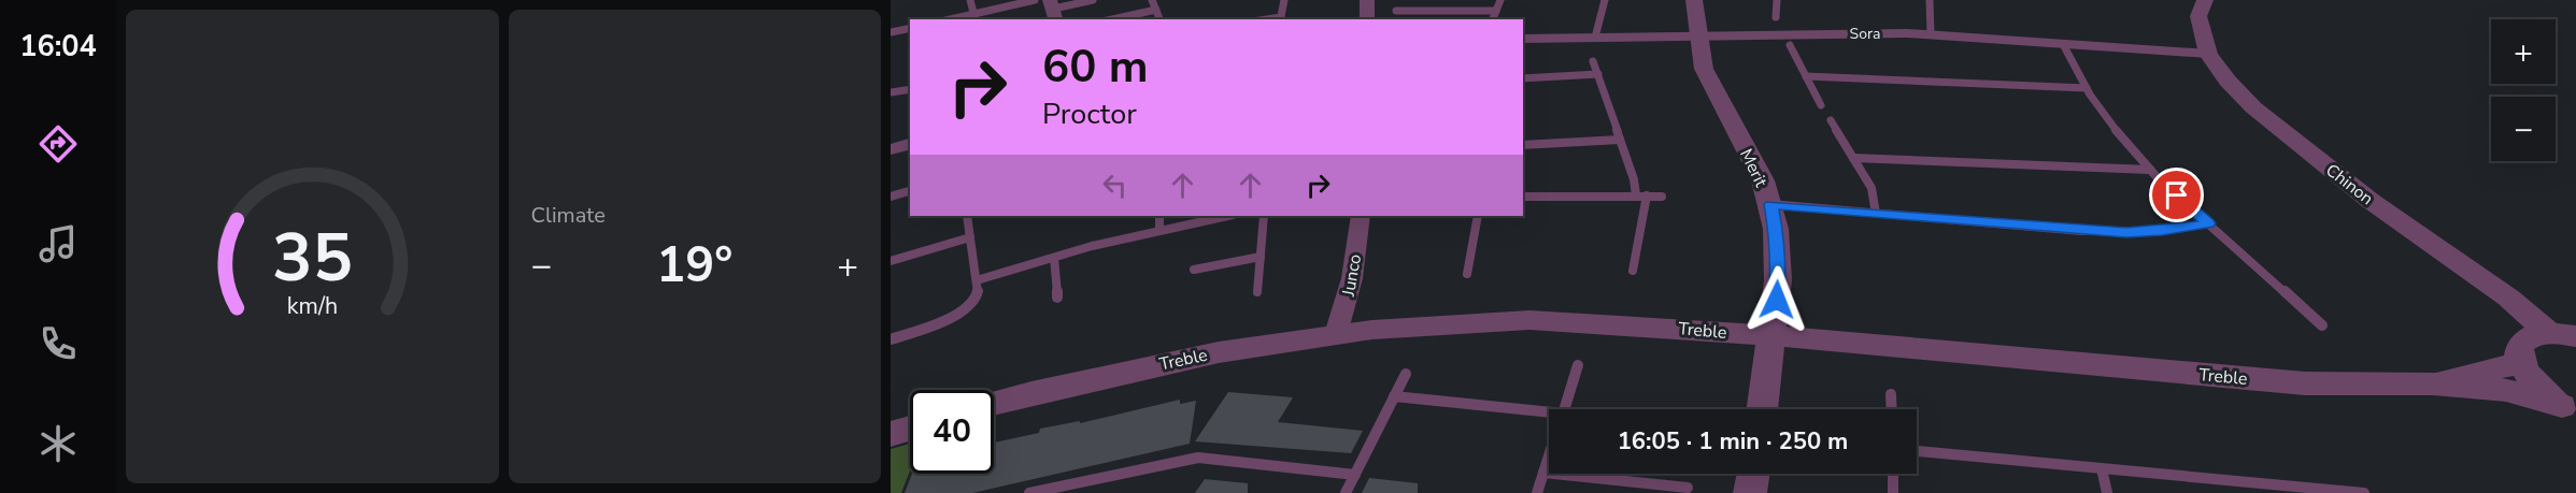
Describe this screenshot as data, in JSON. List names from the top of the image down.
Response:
{
  "streets": {
    "street": [
      "Sora",
      "Merit",
      "Chinon",
      "Junco",
      "Treble"
    ]
  },
  "crossings": [
    ["Sora", "Merit"],
    ["Sora", "Chinon"],
    ["Merit", "Treble"],
    ["Junco", "Treble"]
  ],
  "page": {
    "tabs": "16:04",
    "tile": "Climate",
    "map_buttons": ["+", "−"],
    "turn": ["60 m", "Proctor"],
    "heat": ["−", "19°", "+"],
    "limit": "40",
    "trip": "16:05 · 1 min · 250 m",
    "gauge": ["35", "km/h"]
  }
}
